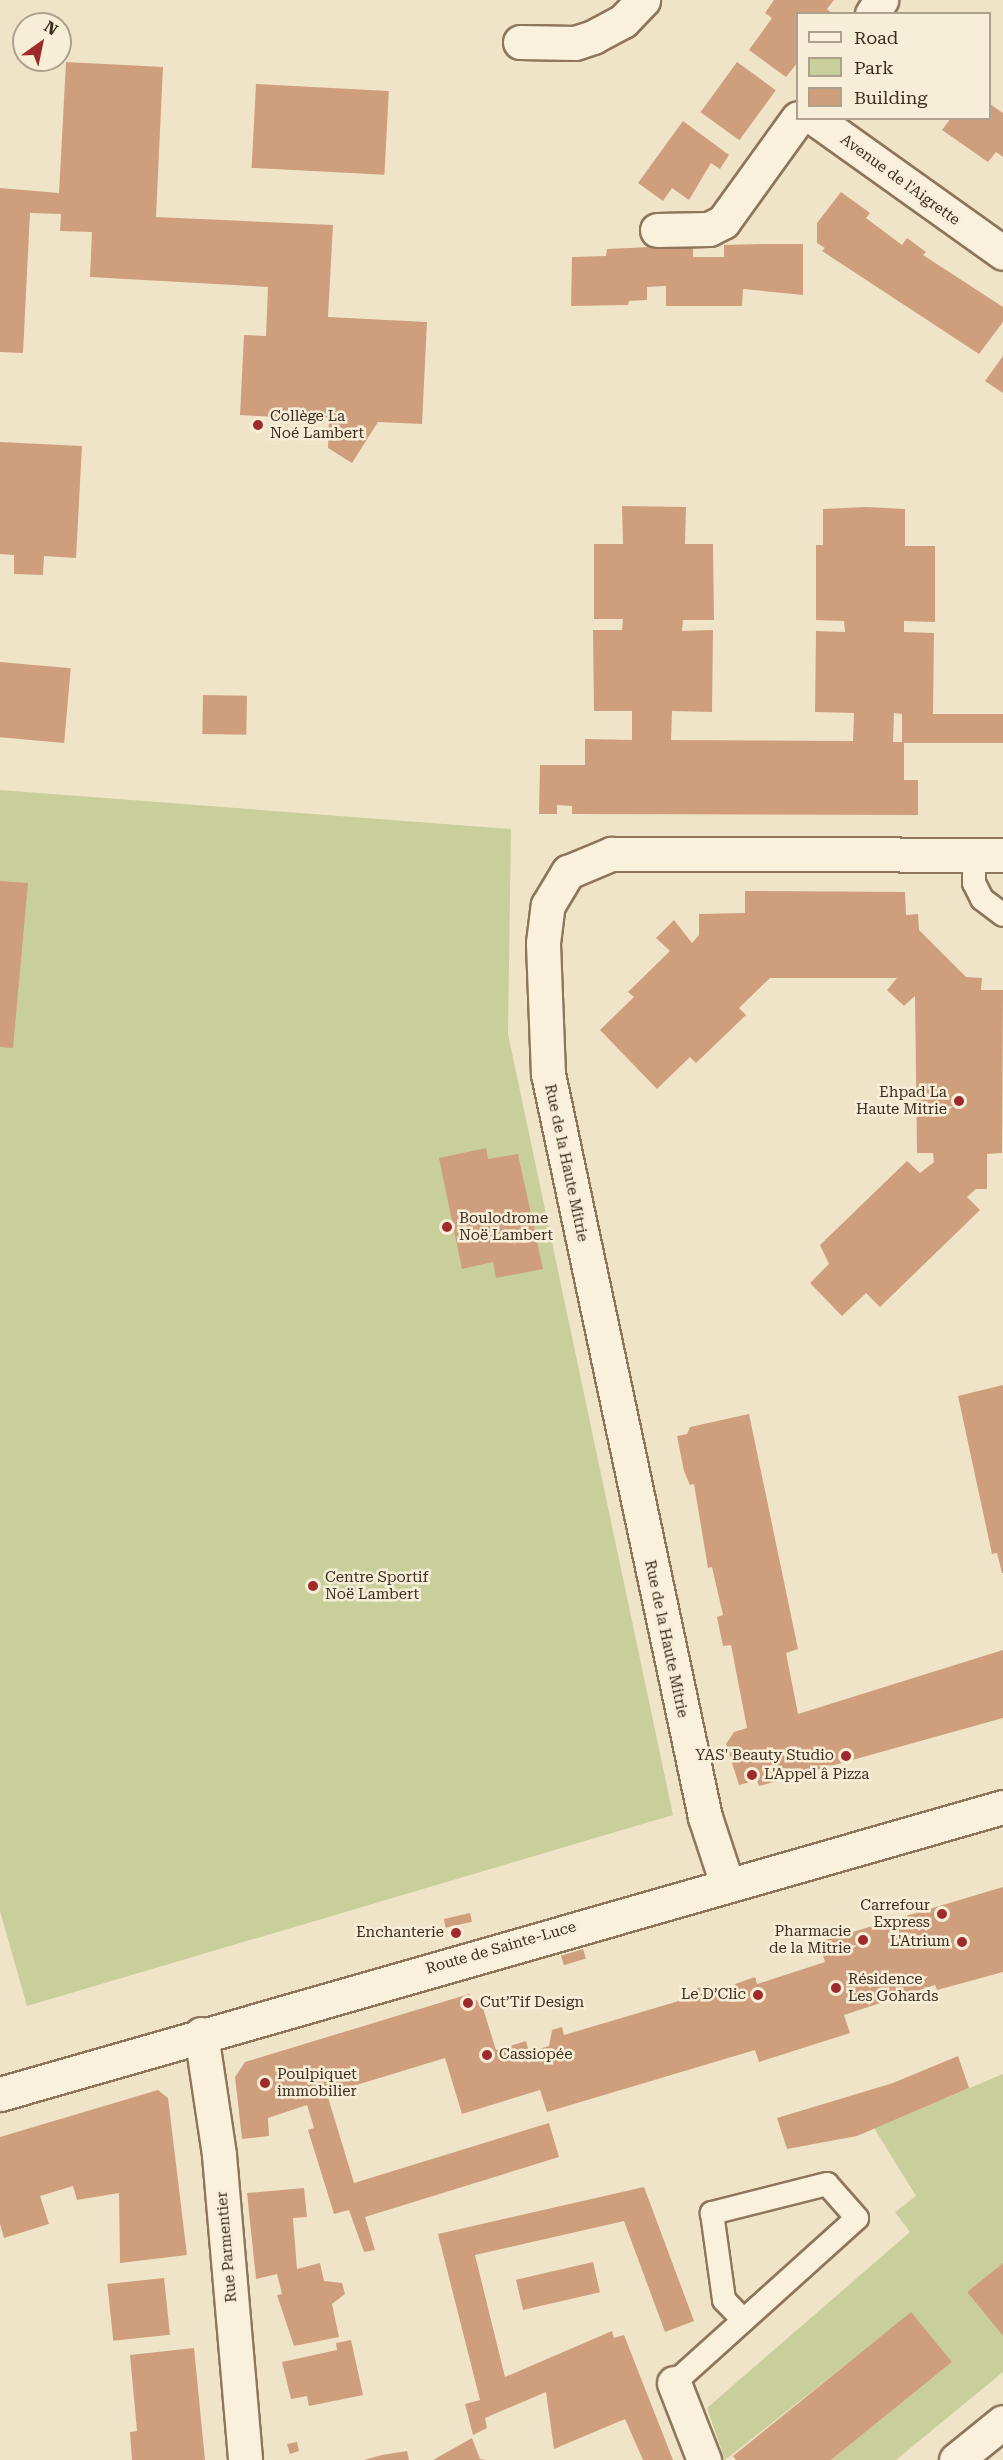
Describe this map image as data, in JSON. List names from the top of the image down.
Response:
{
  "streets": {
    "street": [
      "Avenue de l'Aigrette",
      "Rue de la Haute Mitrie",
      "Route de Sainte-Luce",
      "Rue Parmentier"
    ]
  },
  "crossings": [
    ["Rue de la Haute Mitrie", "Route de Sainte-Luce"],
    ["Route de Sainte-Luce", "Rue Parmentier"]
  ],
  "places": [
    "Collège La Noé Lambert",
    "Ehpad La Haute Mitrie",
    "Boulodrome Noë Lambert",
    "Centre Sportif Noë Lambert",
    "YAS' Beauty Studio",
    "L'Appel â Pizza",
    "Carrefour Express",
    "Enchanterie",
    "Pharmacie de la Mitrie",
    "L'Atrium",
    "Résidence Les Gohards",
    "Le D’Clic",
    "Cut’Tif Design",
    "Cassiopée",
    "Poulpiquet immobilier"
  ],
  "legend": ["Road", "Park", "Building"],
  "north": "top right"
}
